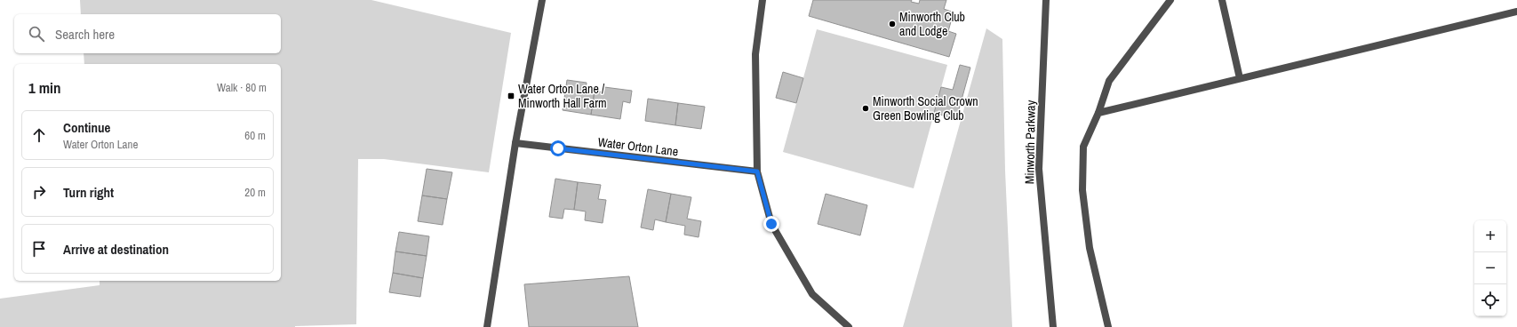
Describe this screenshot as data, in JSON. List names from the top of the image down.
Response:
{
  "streets": {
    "street": ["Minworth Parkway", "Water Orton Lane"]
  },
  "places": {
    "other": ["Minworth Club and Lodge", "Minworth Social Crown Green Bowling Club"],
    "transit": ["Water Orton Lane / Minworth Hall Farm"]
  },
  "page": {
    "search": "Search here",
    "heading": ["1 min", "Walk · 80 m"],
    "list": [
      ["Continue", "Water Orton Lane", "60 m"],
      ["Turn right", "20 m"],
      "Arrive at destination"
    ],
    "map_buttons": ["+", "−"]
  }
}
